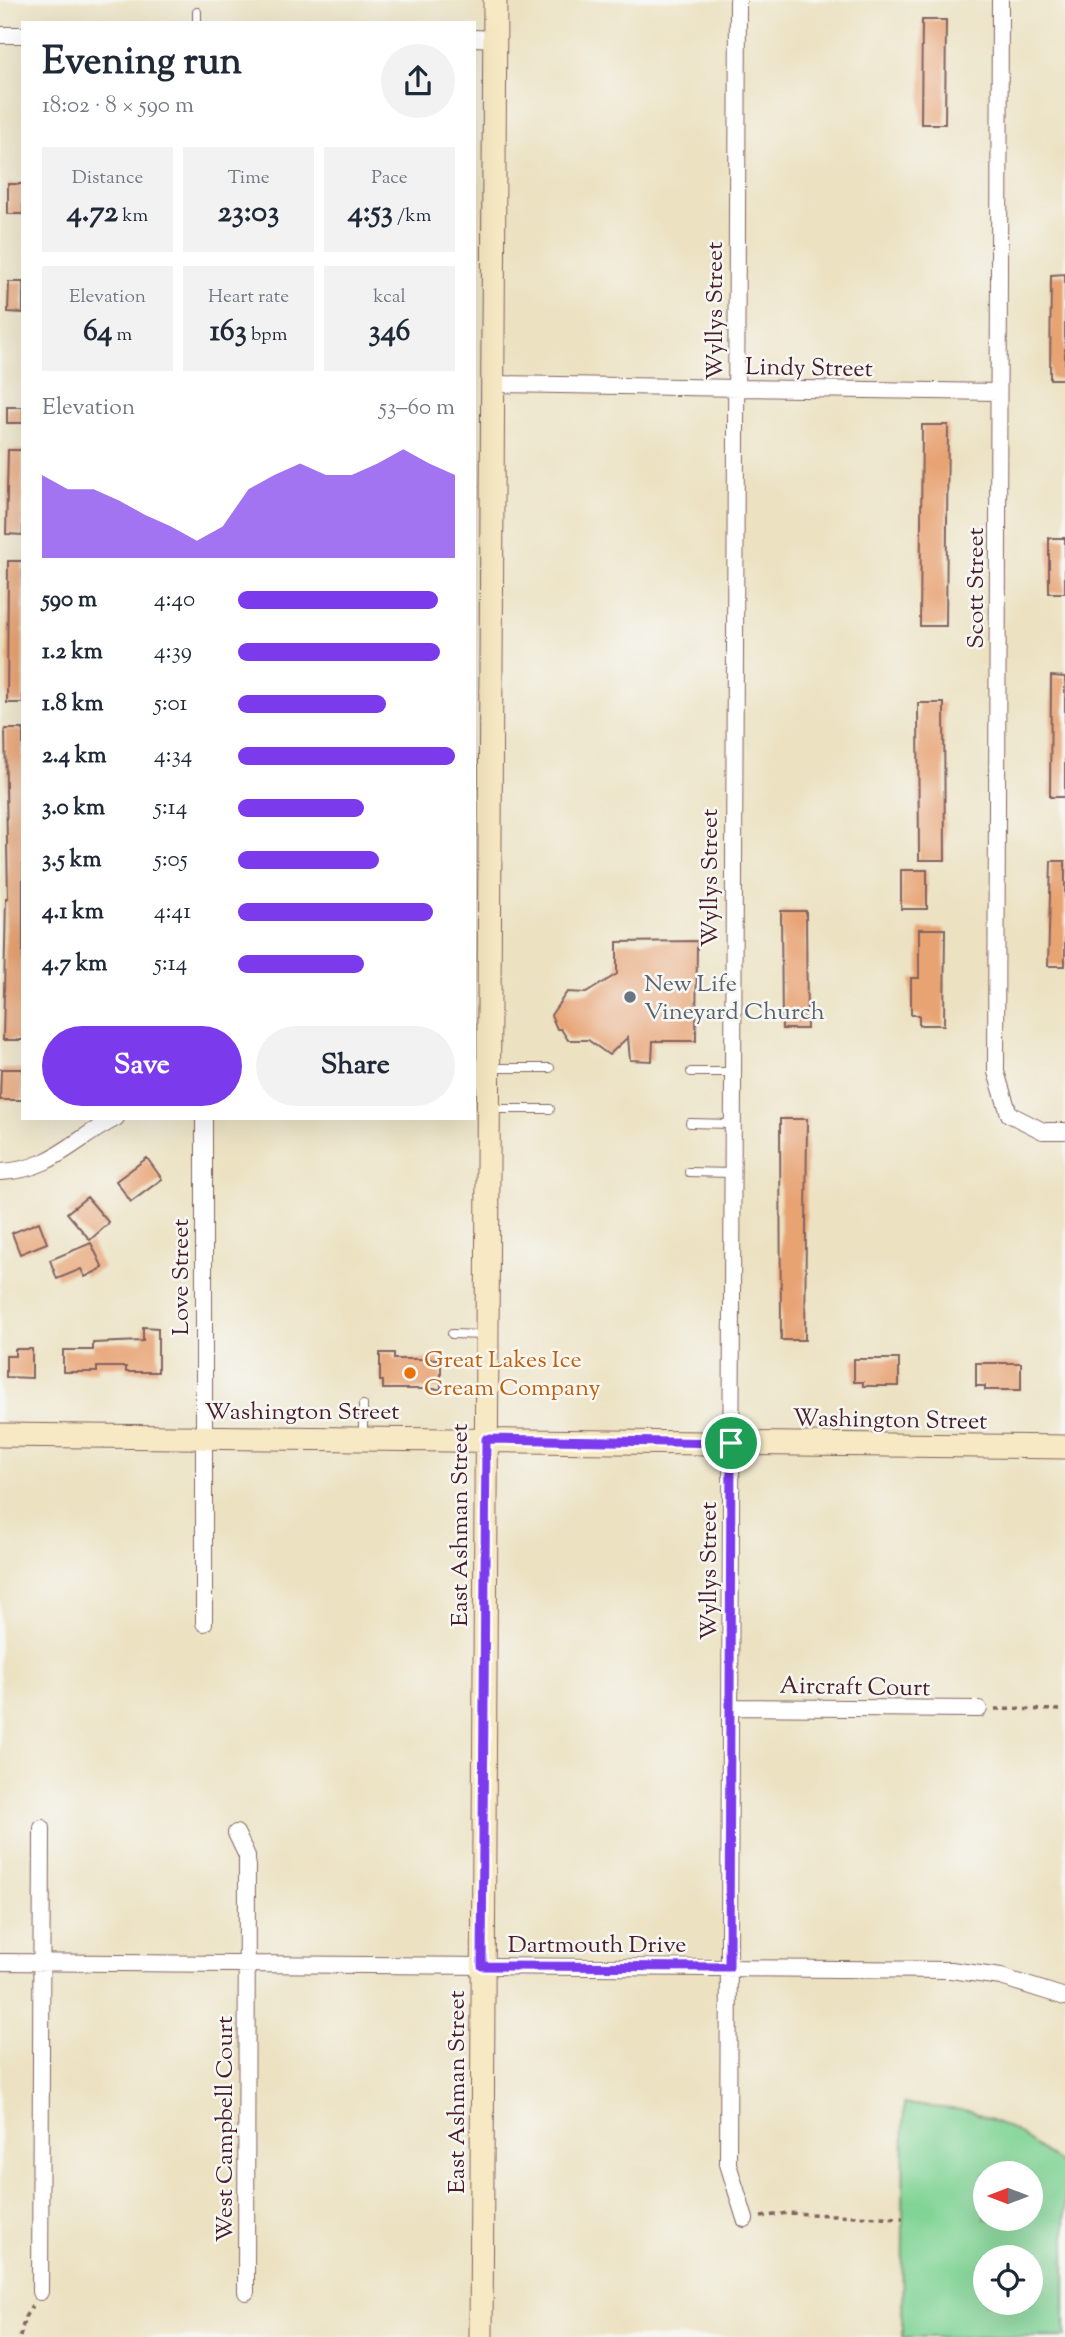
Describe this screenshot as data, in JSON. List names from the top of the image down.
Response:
{
  "streets": {
    "street": [
      "Wyllys Street",
      "Lindy Street",
      "Scott Street",
      "Love Street",
      "Washington Street",
      "East Ashman Street",
      "Aircraft Court",
      "Dartmouth Drive",
      "West Campbell Court"
    ]
  },
  "crossings": [
    ["Wyllys Street", "Lindy Street"],
    ["Wyllys Street", "Washington Street"],
    ["Wyllys Street", "Aircraft Court"],
    ["Wyllys Street", "Dartmouth Drive"],
    ["Lindy Street", "Scott Street"],
    ["Lindy Street", "East Ashman Street"],
    ["Love Street", "Washington Street"],
    ["Washington Street", "East Ashman Street"],
    ["East Ashman Street", "Dartmouth Drive"],
    ["Dartmouth Drive", "West Campbell Court"]
  ],
  "places": ["New Life Vineyard Church", "Great Lakes Ice Cream Company"],
  "north": "left",
  "page": {
    "heading": ["Evening run", "18:02 · 8 × 590 m"],
    "stats": [
      ["Distance", "4.72 km"],
      ["Time", "23:03"],
      ["Pace", "4:53 /km"],
      ["Elevation", "64 m"],
      ["Heart rate", "163 bpm"],
      ["kcal", "346"]
    ],
    "chart": ["Elevation", "53–60 m"],
    "list": [
      {
        "name": "590 m",
        "note": "4:40"
      },
      {
        "name": "1.2 km",
        "note": "4:39"
      },
      {
        "name": "1.8 km",
        "note": "5:01"
      },
      {
        "name": "2.4 km",
        "note": "4:34"
      },
      {
        "name": "3.0 km",
        "note": "5:14"
      },
      {
        "name": "3.5 km",
        "note": "5:05"
      },
      {
        "name": "4.1 km",
        "note": "4:41"
      },
      {
        "name": "4.7 km",
        "note": "5:14"
      }
    ],
    "buttons": ["Save", "Share"]
  }
}
